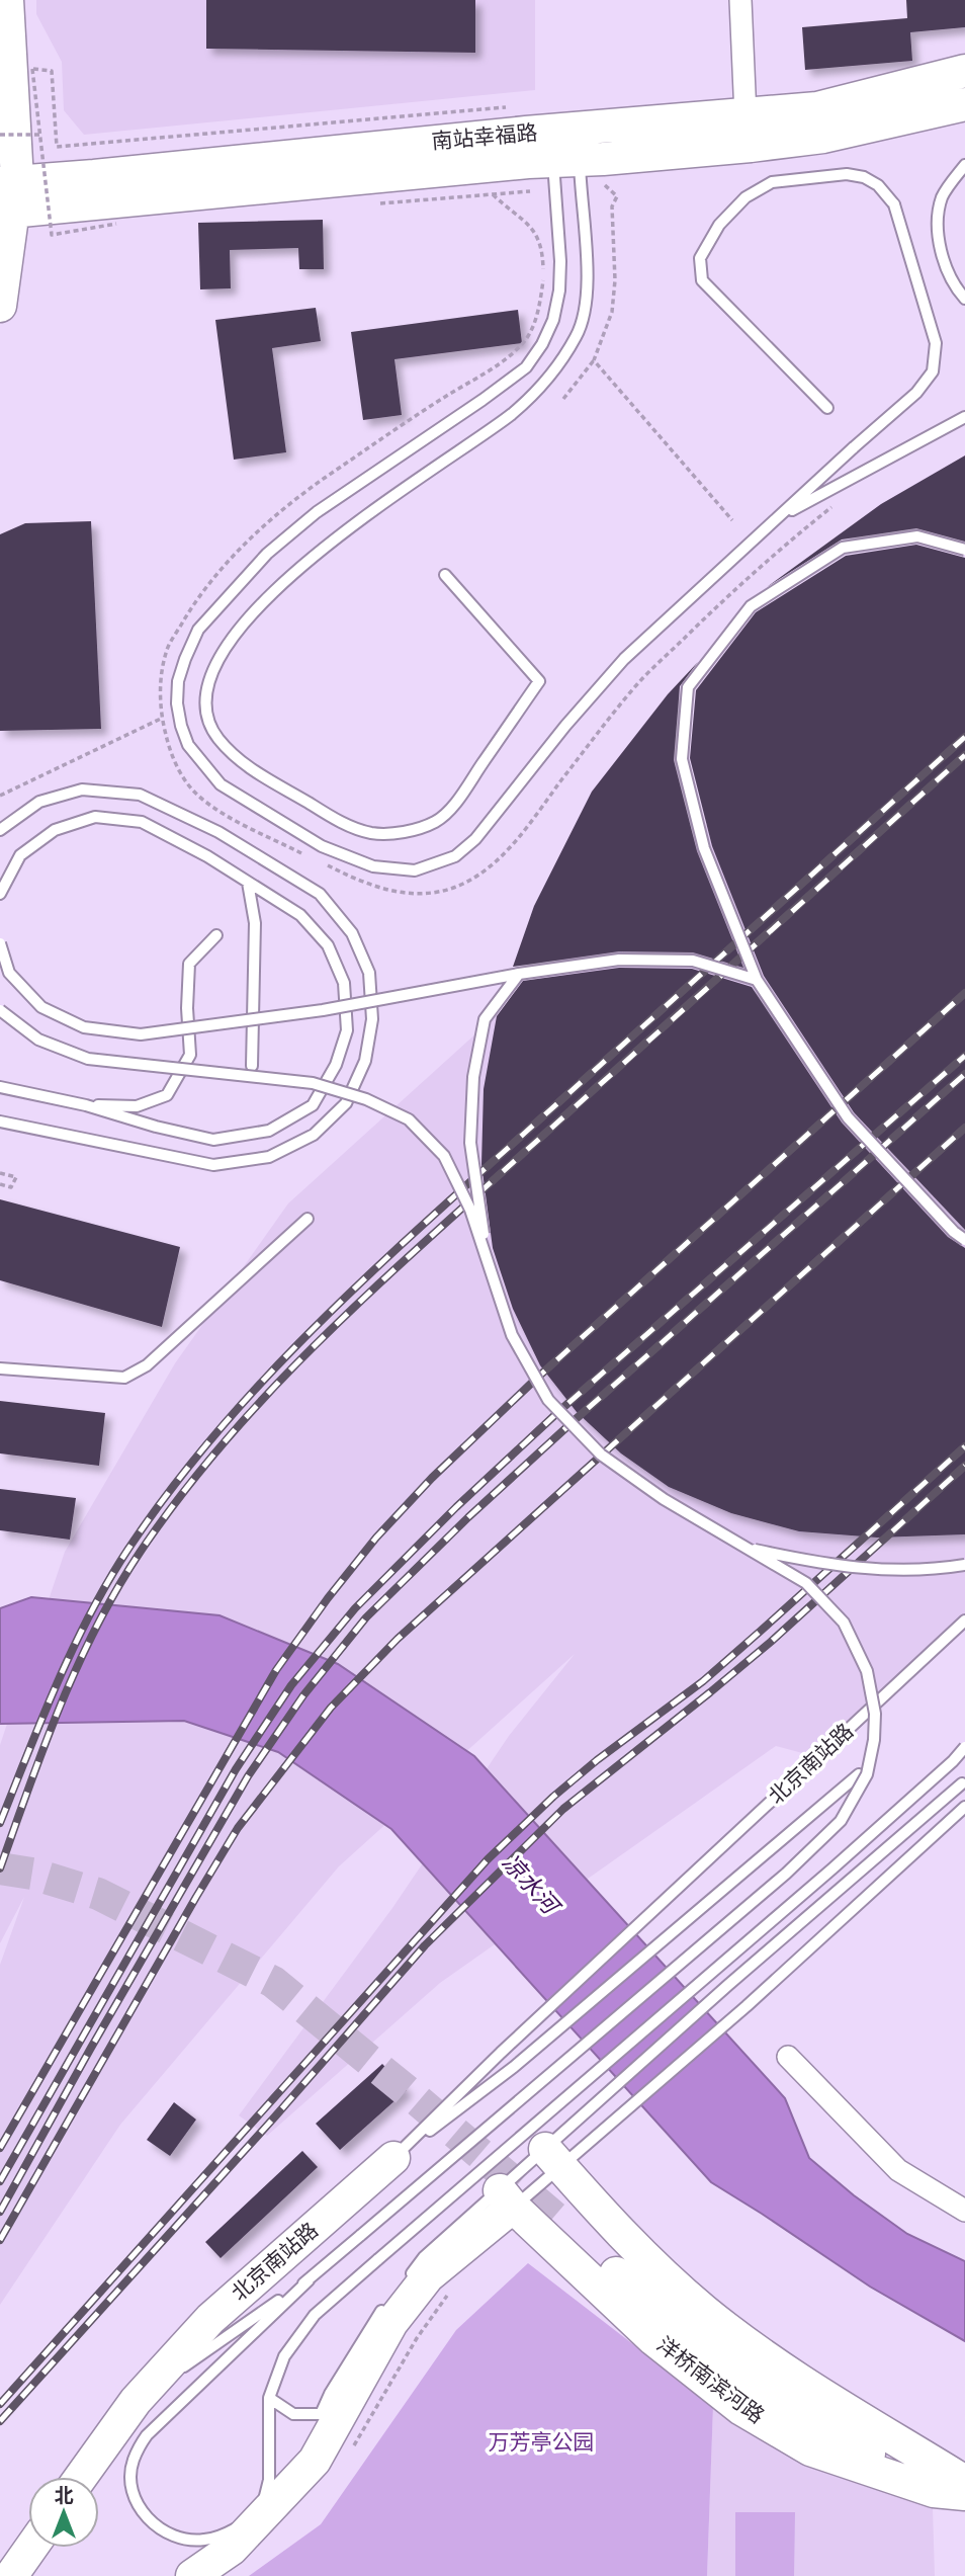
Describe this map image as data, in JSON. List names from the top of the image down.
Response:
{
  "streets": {
    "street": ["南站幸福路", "北京南站路", "洋桥南滨河路"]
  },
  "water": ["凉水河"],
  "parks": ["万芳亭公园"],
  "north": "top"
}
